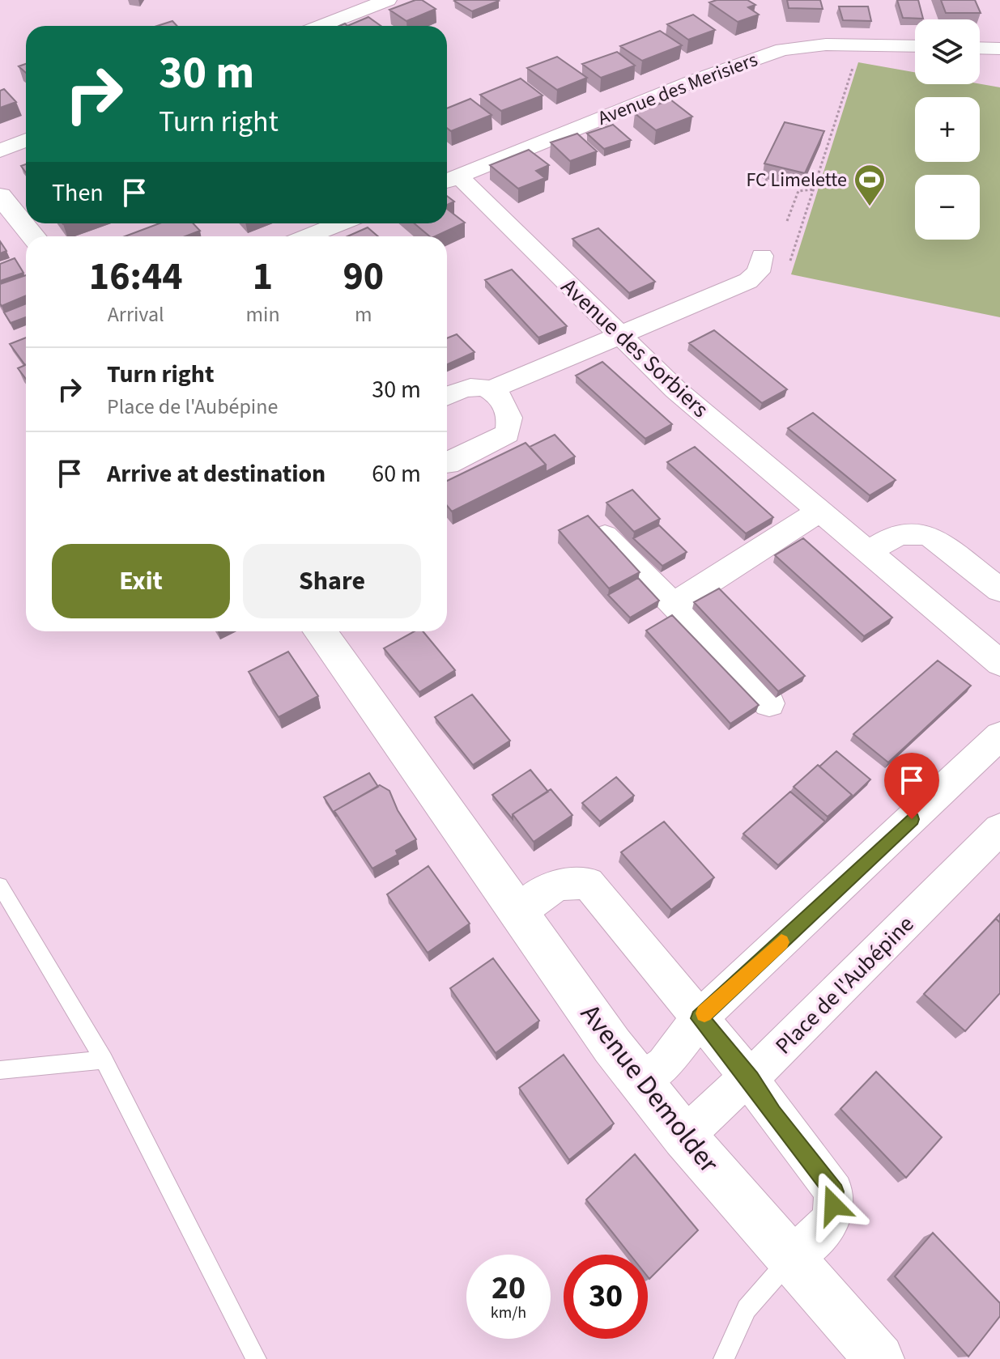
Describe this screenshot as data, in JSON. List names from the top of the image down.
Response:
{
  "streets": {
    "street": [
      "Avenue des Merisiers",
      "Avenue des Sorbiers",
      "Place de l'Aubépine",
      "Avenue Demolder"
    ]
  },
  "crossings": [
    ["Avenue des Merisiers", "Avenue des Sorbiers"],
    ["Place de l'Aubépine", "Avenue Demolder"]
  ],
  "places": {
    "sports": ["FC Limelette"]
  },
  "page": {
    "map_buttons": ["+", "−"],
    "turn": ["30 m", "Turn right"],
    "then": "Then",
    "eta": [
      "16:44",
      "Arrival",
      "1",
      "min",
      "90",
      "m"
    ],
    "list": [
      {
        "name": "Turn right",
        "note": "Place de l'Aubépine",
        "value": "30 m"
      },
      {
        "name": "Arrive at destination",
        "value": "60 m"
      }
    ],
    "buttons": ["Exit", "Share"],
    "speed": "20 km/h",
    "limit": "30"
  }
}
